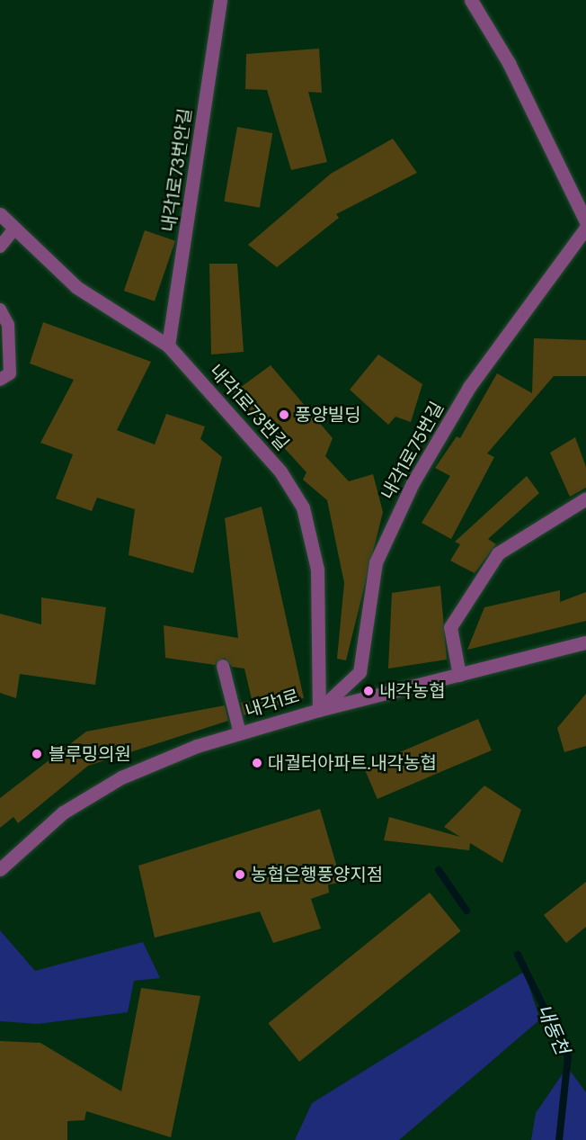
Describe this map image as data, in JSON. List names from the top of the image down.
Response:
{
  "streets": {
    "street": [
      "내각1로73번안길",
      "내각1로73번길",
      "내각1로75번길",
      "내각1로"
    ]
  },
  "crossings": [
    ["내각1로73번안길", "내각1로73번길"],
    ["내각1로73번길", "내각1로75번길"],
    ["내각1로73번길", "내각1로"],
    ["내각1로75번길", "내각1로"]
  ],
  "water": ["내동천"],
  "places": [
    "풍양빌딩",
    "내각농협",
    "블루밍의원",
    "대궐터아파트.내각농협",
    "농협은행풍양지점"
  ]
}
